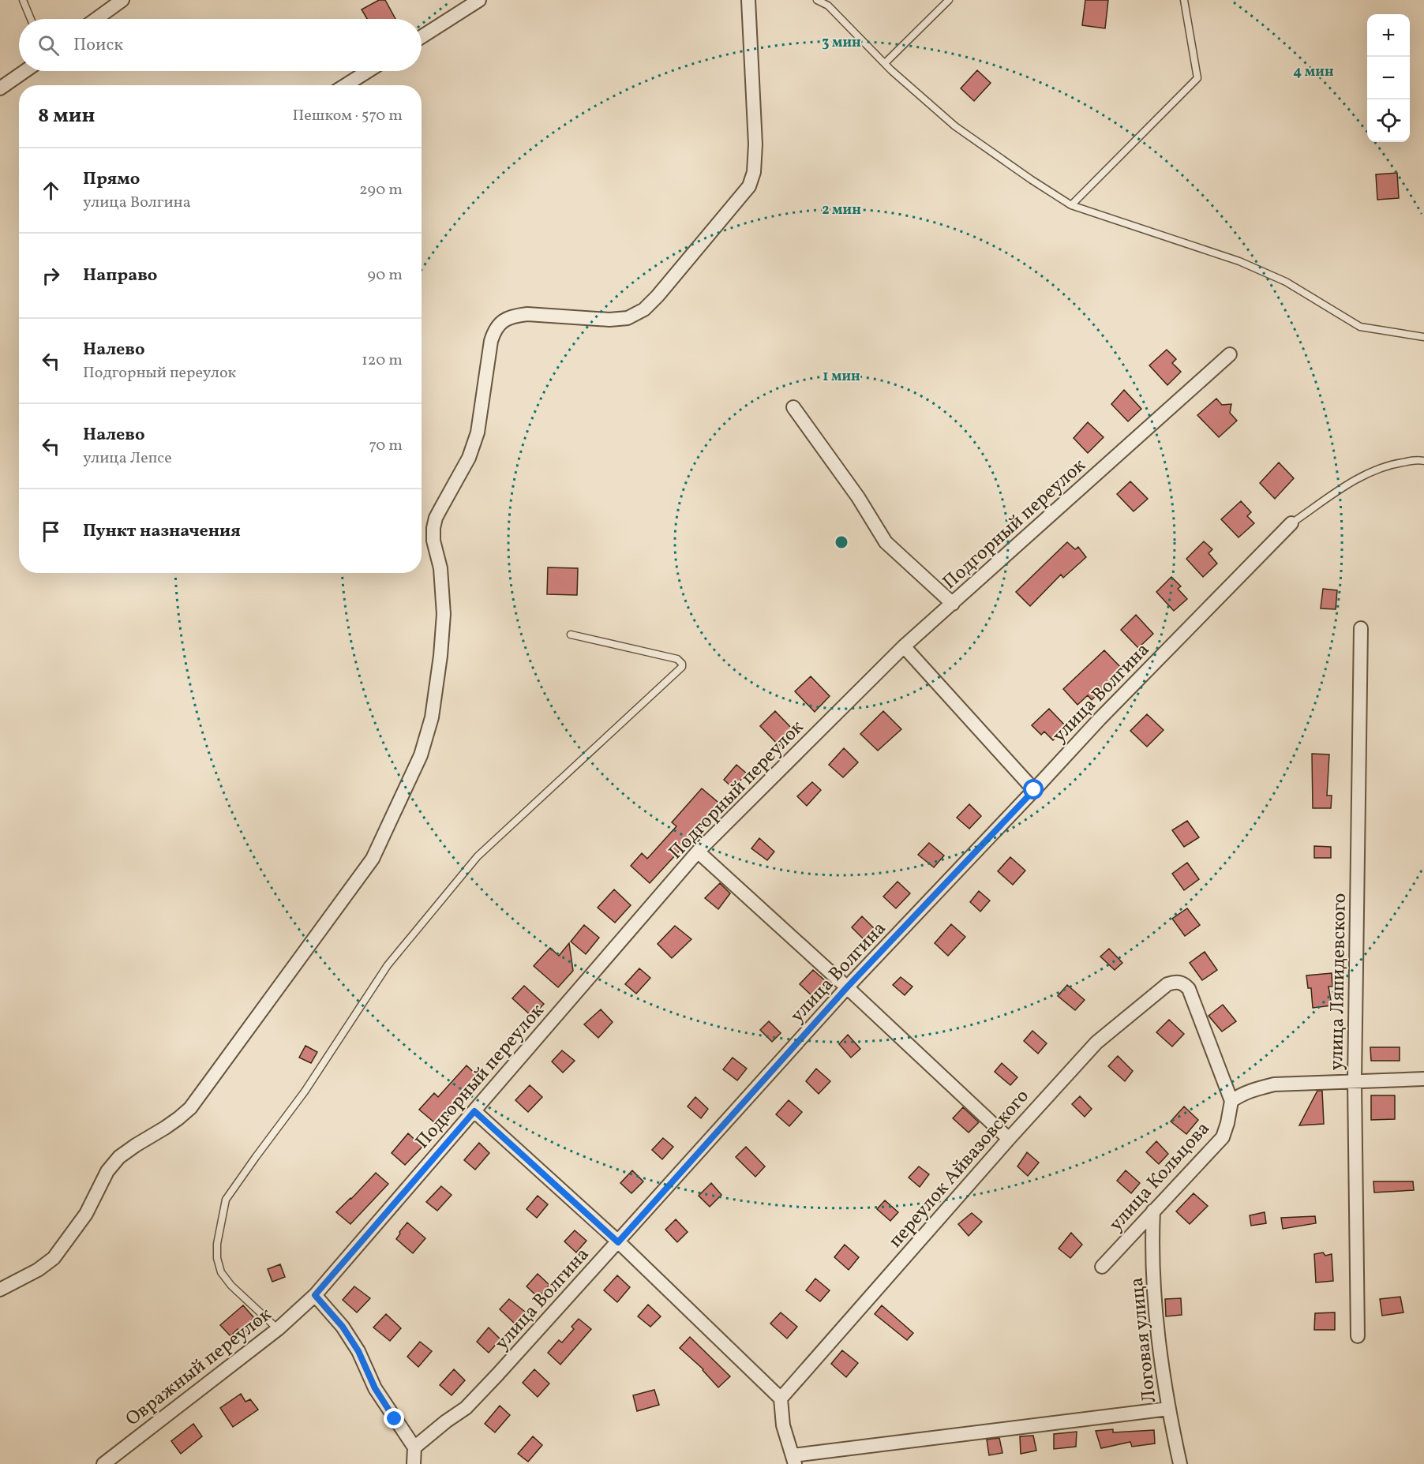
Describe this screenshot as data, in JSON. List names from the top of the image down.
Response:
{
  "streets": {
    "street": [
      "Подгорный переулок",
      "улица Волгина",
      "улица Ляпидевского",
      "переулок Айвазовского",
      "улица Кольцова",
      "Логовая улица",
      "Овражный переулок"
    ]
  },
  "crossings": [
    ["Подгорный переулок", "Овражный переулок"],
    ["переулок Айвазовского", "улица Кольцова"],
    ["улица Кольцова", "Логовая улица"]
  ],
  "page": {
    "map_buttons": ["+", "−"],
    "search": "Поиск",
    "heading": ["8 мин", "Пешком · 570 m"],
    "list": [
      ["Прямо", "улица Волгина", "290 m"],
      ["Направо", "90 m"],
      ["Налево", "Подгорный переулок", "120 m"],
      ["Налево", "улица Лепсе", "70 m"],
      "Пункт назначения"
    ]
  },
  "rings": [
    "3 мин",
    "4 мин",
    "2 мин",
    "1 мин"
  ]
}
